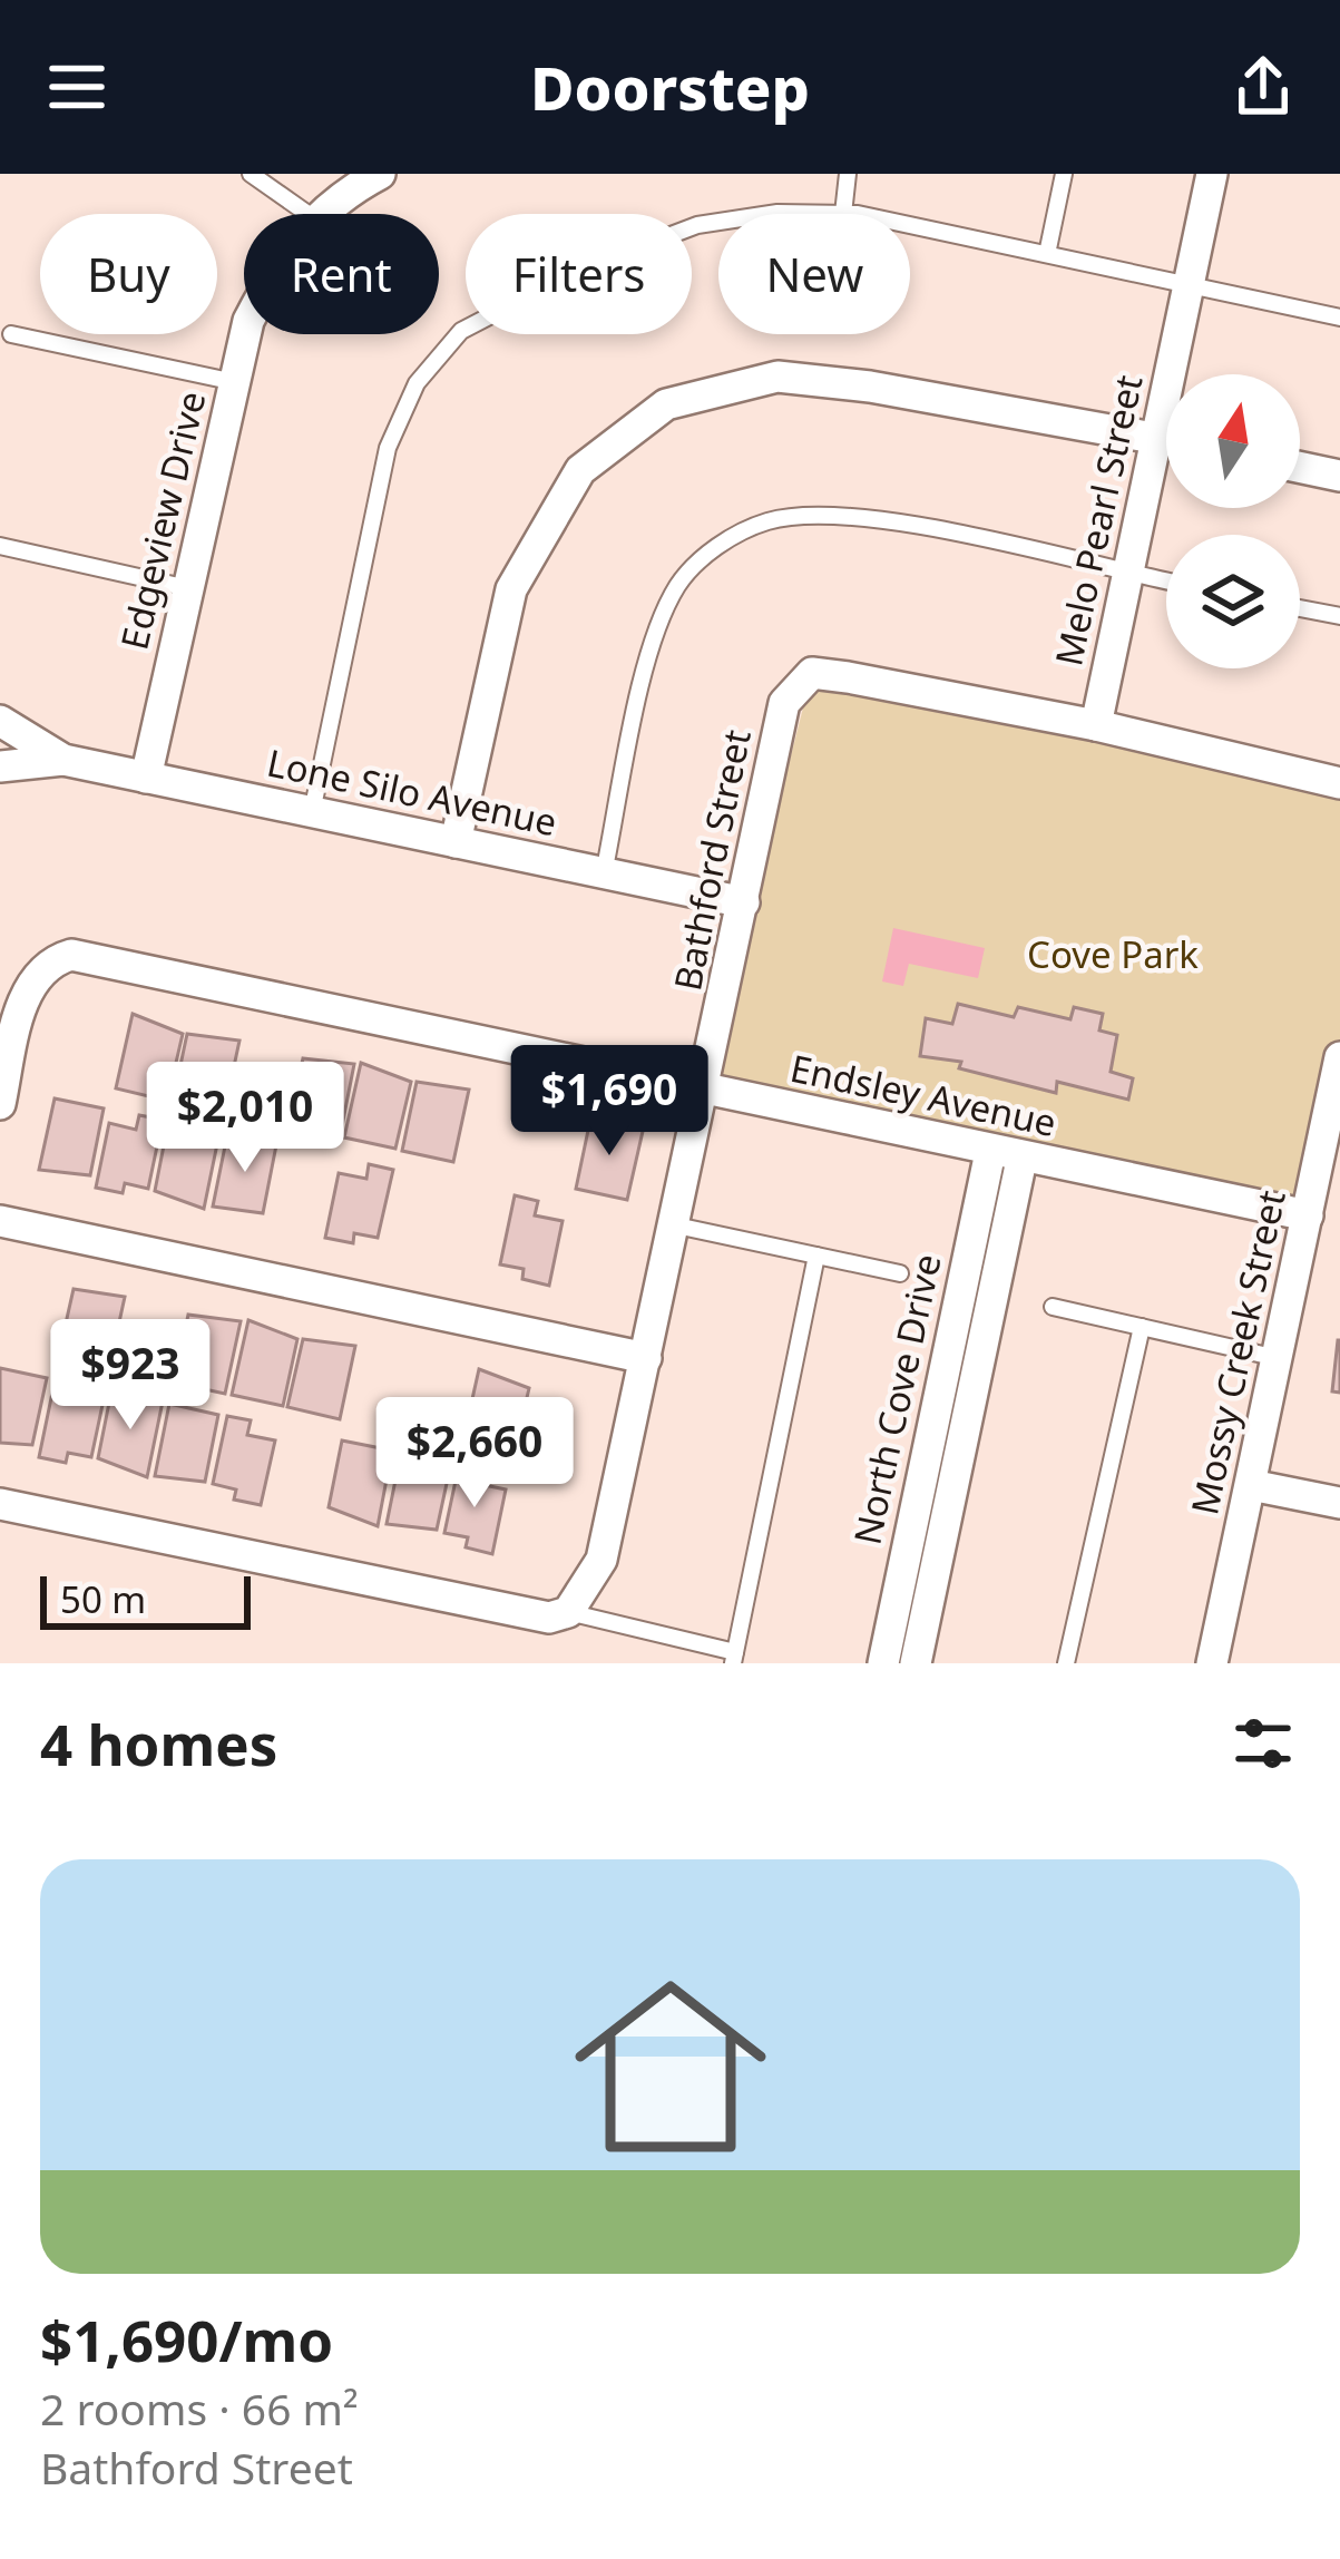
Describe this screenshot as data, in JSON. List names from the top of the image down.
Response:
{
  "streets": {
    "street": [
      "Edgeview Drive",
      "Melo Pearl Street",
      "Lone Silo Avenue",
      "Bathford Street",
      "Endsley Avenue",
      "Mossy Creek Street",
      "North Cove Drive"
    ]
  },
  "crossings": [
    ["Edgeview Drive", "Lone Silo Avenue"],
    ["Melo Pearl Street", "Bathford Street"],
    ["Lone Silo Avenue", "Bathford Street"],
    ["Bathford Street", "Endsley Avenue"],
    ["Endsley Avenue", "Mossy Creek Street"],
    ["Endsley Avenue", "North Cove Drive"]
  ],
  "parks": ["Cove Park"],
  "scale_bar": "50 m",
  "north": "top",
  "page": {
    "header": "Doorstep",
    "chip": [
      "Buy",
      "Rent",
      "Filters",
      "New"
    ],
    "price": [
      "$1,690",
      "$2,010",
      "$923",
      "$2,660"
    ],
    "scale": "50 m",
    "heading": "4 homes",
    "list": [
      {
        "name": "$1,690/mo",
        "note": "2 rooms · 66 m² · Bathford Street"
      }
    ]
  }
}
